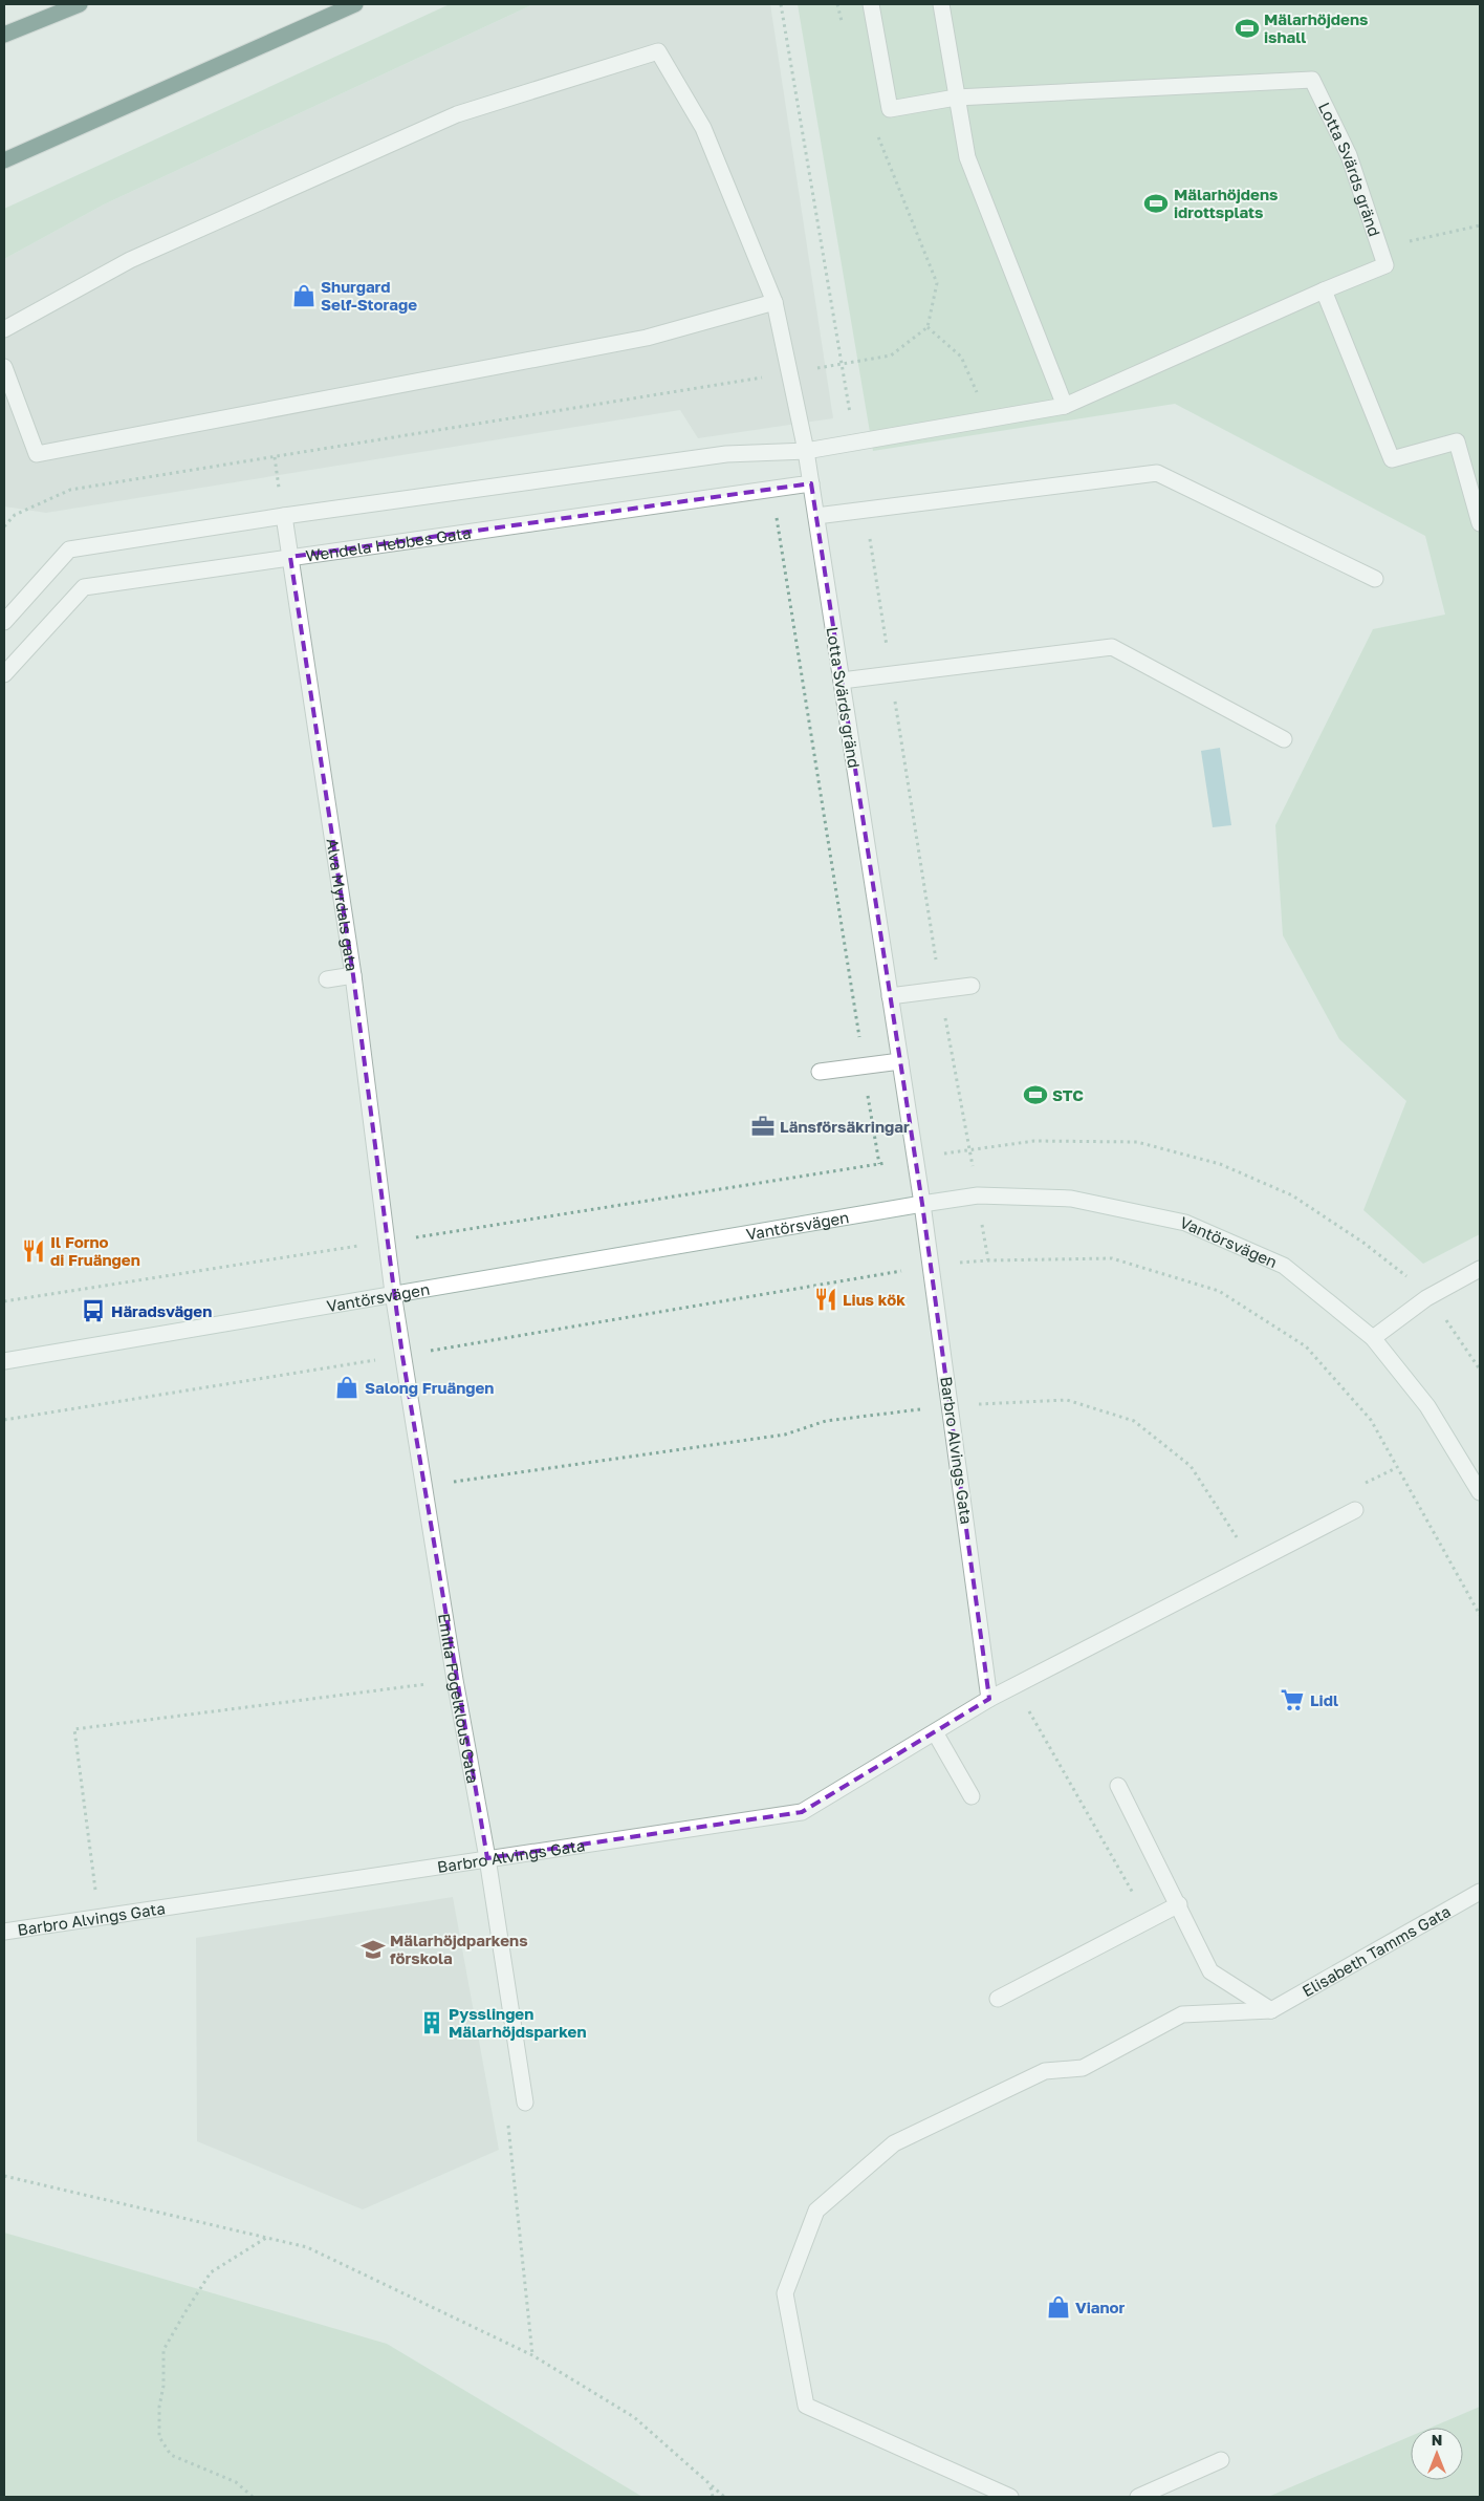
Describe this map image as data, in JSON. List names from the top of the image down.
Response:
{
  "streets": {
    "street": [
      "Lotta Svärds gränd",
      "Wendela Hebbes Gata",
      "Alva Myrdals gata",
      "Vantörsvägen",
      "Barbro Alvings Gata",
      "Emilia Fogelklous Gata",
      "Elisabeth Tamms Gata"
    ]
  },
  "crossings": [
    ["Lotta Svärds gränd", "Wendela Hebbes Gata"],
    ["Lotta Svärds gränd", "Vantörsvägen"],
    ["Lotta Svärds gränd", "Barbro Alvings Gata"],
    ["Wendela Hebbes Gata", "Alva Myrdals gata"],
    ["Alva Myrdals gata", "Vantörsvägen"],
    ["Alva Myrdals gata", "Emilia Fogelklous Gata"],
    ["Vantörsvägen", "Barbro Alvings Gata"],
    ["Vantörsvägen", "Emilia Fogelklous Gata"],
    ["Barbro Alvings Gata", "Emilia Fogelklous Gata"]
  ],
  "places": {
    "sports": ["Mälarhöjdens ishall", "Mälarhöjdens idrottsplats", "STC"],
    "shop": ["Shurgard Self-Storage", "Salong Fruängen", "Vianor"],
    "office": ["Länsförsäkringar"],
    "restaurant": ["Il Forno di Fruängen", "Lius kök"],
    "bus stop": ["Häradsvägen"],
    "supermarket": ["Lidl"],
    "school or university": ["Mälarhöjdparkens förskola"],
    "building": ["Pysslingen Mälarhöjdsparken"]
  },
  "north": "top"
}
